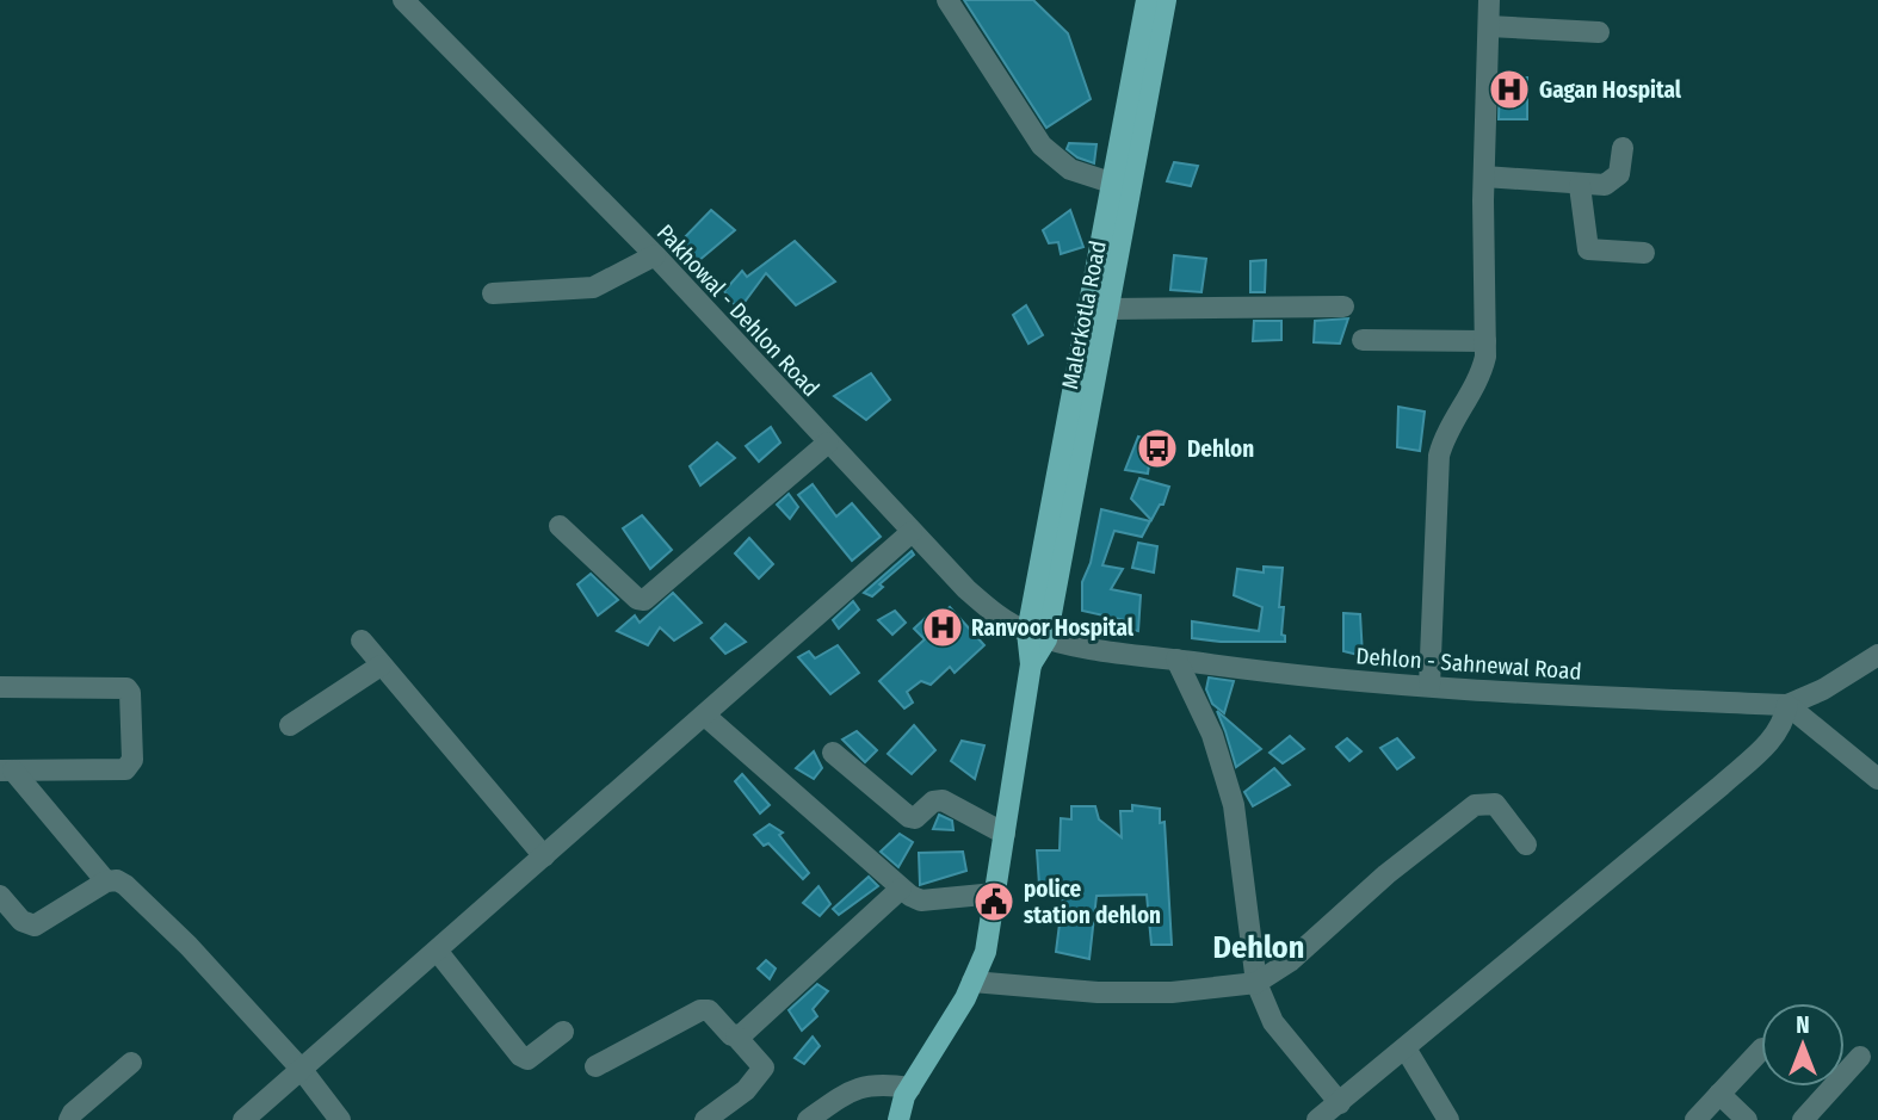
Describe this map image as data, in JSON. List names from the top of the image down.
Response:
{
  "streets": {
    "main road": ["Malerkotla Road"],
    "street": ["Pakhowal - Dehlon Road", "Dehlon - Sahnewal Road"]
  },
  "crossings": [
    ["Pakhowal - Dehlon Road", "Malerkotla Road"],
    ["Pakhowal - Dehlon Road", "Dehlon - Sahnewal Road"],
    ["Malerkotla Road", "Dehlon - Sahnewal Road"]
  ],
  "districts": ["Dehlon"],
  "places": {
    "hospital": ["Gagan Hospital", "Ranvoor Hospital"],
    "bus stop": ["Dehlon"],
    "public building": ["police station dehlon"]
  },
  "north": "top"
}
